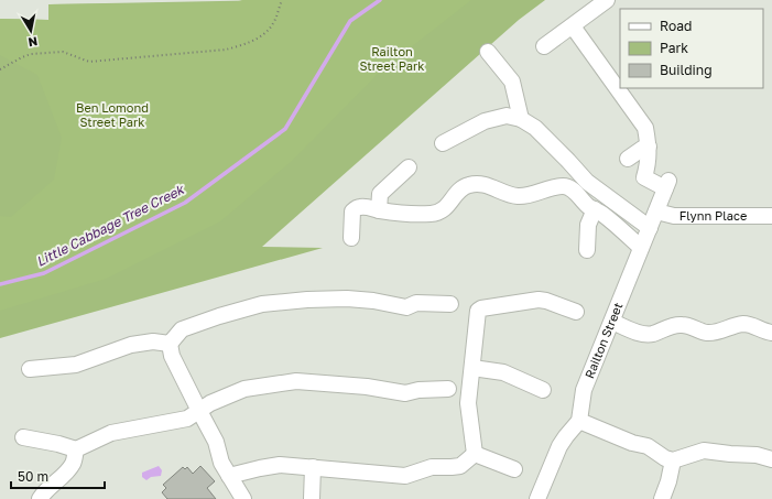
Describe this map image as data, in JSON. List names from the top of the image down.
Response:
{
  "streets": {
    "street": ["Flynn Place", "Railton Street"]
  },
  "crossings": [
    ["Flynn Place", "Railton Street"]
  ],
  "water": ["Little Cabbage Tree Creek"],
  "parks": ["Railton Street Park", "Ben Lomond Street Park"],
  "legend": ["Road", "Park", "Building"],
  "scale_bar": "50 m",
  "north": "bottom"
}
